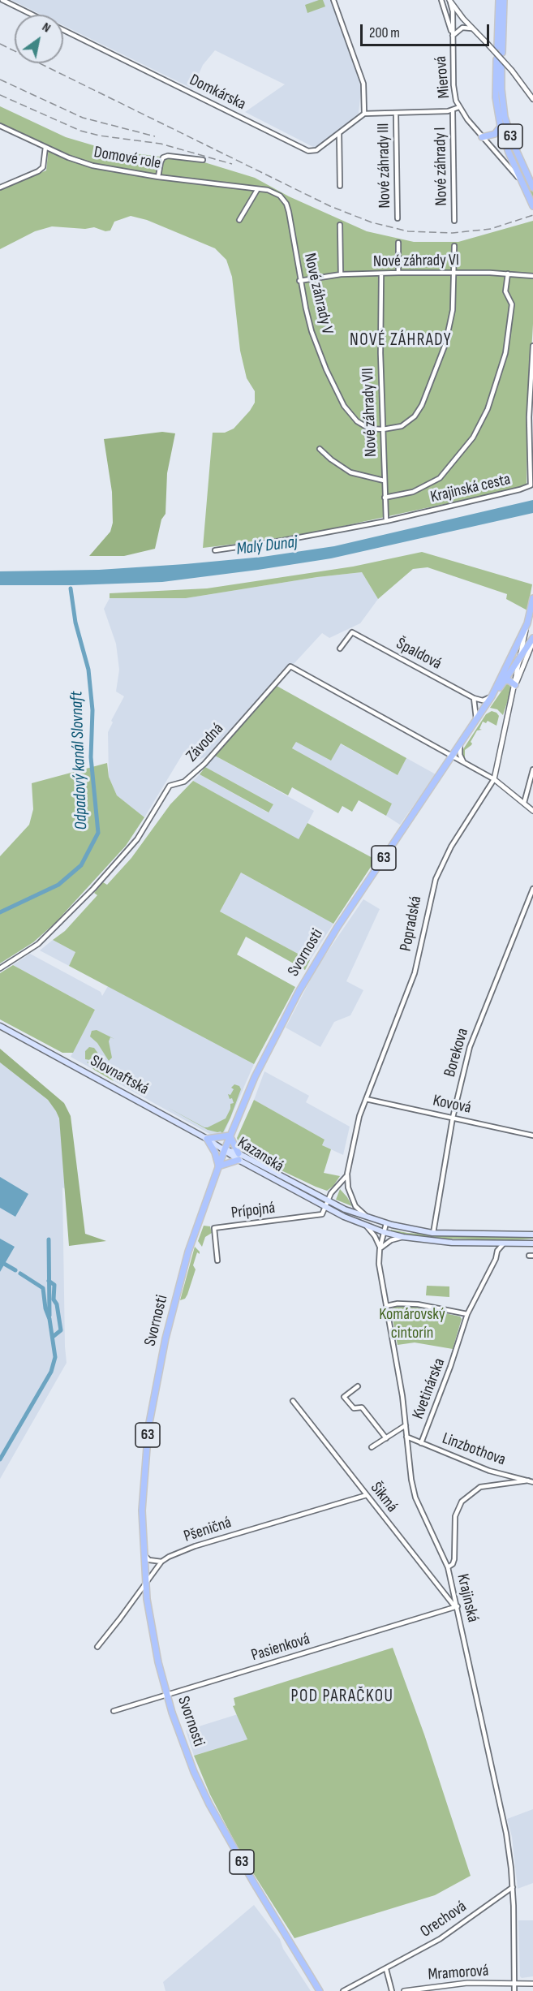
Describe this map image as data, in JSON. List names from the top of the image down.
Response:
{
  "streets": {
    "main road": [
      "63",
      "Popradská",
      "Svornosti",
      "Slovnaftská",
      "Kazanská"
    ],
    "street": [
      "Mierová",
      "Domkárska",
      "Domové role",
      "Nové záhrady III",
      "Nové záhrady I",
      "Nové záhrady VI",
      "Nové záhrady V",
      "Nové záhrady VII",
      "Krajinská cesta",
      "Špaldová",
      "Závodná",
      "Borekova",
      "Kovová",
      "Prípojná",
      "Kvetinárska",
      "Linzbothova",
      "Šikmá",
      "Pšeničná",
      "Krajinská",
      "Pasienková",
      "Orechová",
      "Mramorová"
    ]
  },
  "crossings": [
    ["Mierová", "63"],
    ["Domové role", "Nové záhrady V"],
    ["Nové záhrady VI", "Nové záhrady V"],
    ["Nové záhrady VI", "Nové záhrady VII"],
    ["Nové záhrady V", "Nové záhrady VII"],
    ["Nové záhrady VII", "Krajinská cesta"],
    ["Závodná", "Popradská"],
    ["Závodná", "Svornosti"],
    ["Popradská", "Svornosti"],
    ["Popradská", "Kovová"],
    ["Popradská", "Kazanská"],
    ["Popradská", "Prípojná"],
    ["Svornosti", "Slovnaftská"],
    ["Svornosti", "Kazanská"],
    ["Svornosti", "Pšeničná"],
    ["Svornosti", "Pasienková"],
    ["Borekova", "Kovová"],
    ["Borekova", "Kazanská"],
    ["Slovnaftská", "Kazanská"],
    ["Kazanská", "Prípojná"],
    ["Kazanská", "Kvetinárska"],
    ["Kazanská", "Krajinská"],
    ["Kvetinárska", "Linzbothova"],
    ["Linzbothova", "Krajinská"],
    ["Šikmá", "Pšeničná"],
    ["Šikmá", "Krajinská"],
    ["Šikmá", "Pasienková"],
    ["Krajinská", "Pasienková"],
    ["Krajinská", "Orechová"],
    ["Krajinská", "Mramorová"]
  ],
  "districts": ["NOVÉ ZÁHRADY", "POD PARAČKOU"],
  "water": ["Malý Dunaj", "Odpadový kanál Slovnaft"],
  "parks": ["Komárovský cintorín"],
  "scale_bar": "200 m",
  "north": "top right"
}
